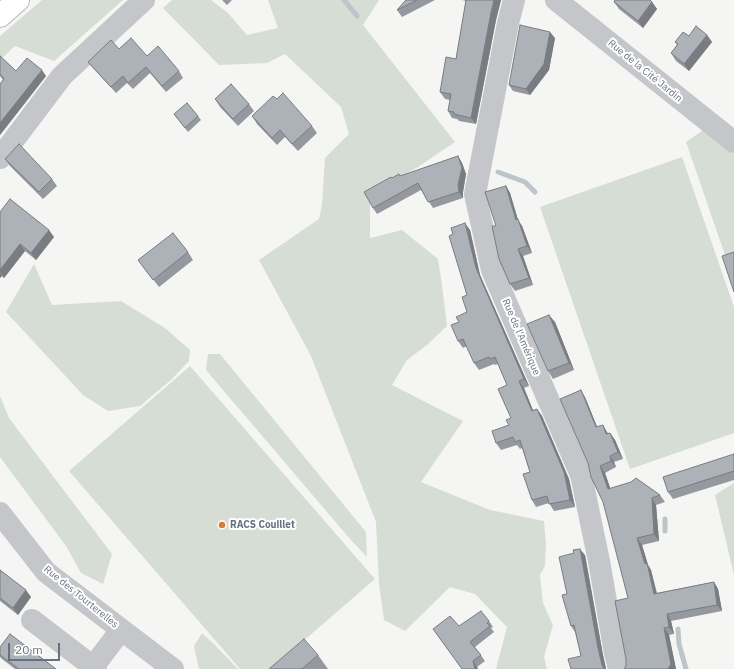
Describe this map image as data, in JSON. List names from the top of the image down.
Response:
{
  "streets": {
    "street": ["Rue de la Cité Jardin", "Rue de l'Amérique", "Rue des Tourterelles"]
  },
  "places": ["RACS Couillet"],
  "scale_bar": "20 m"
}
